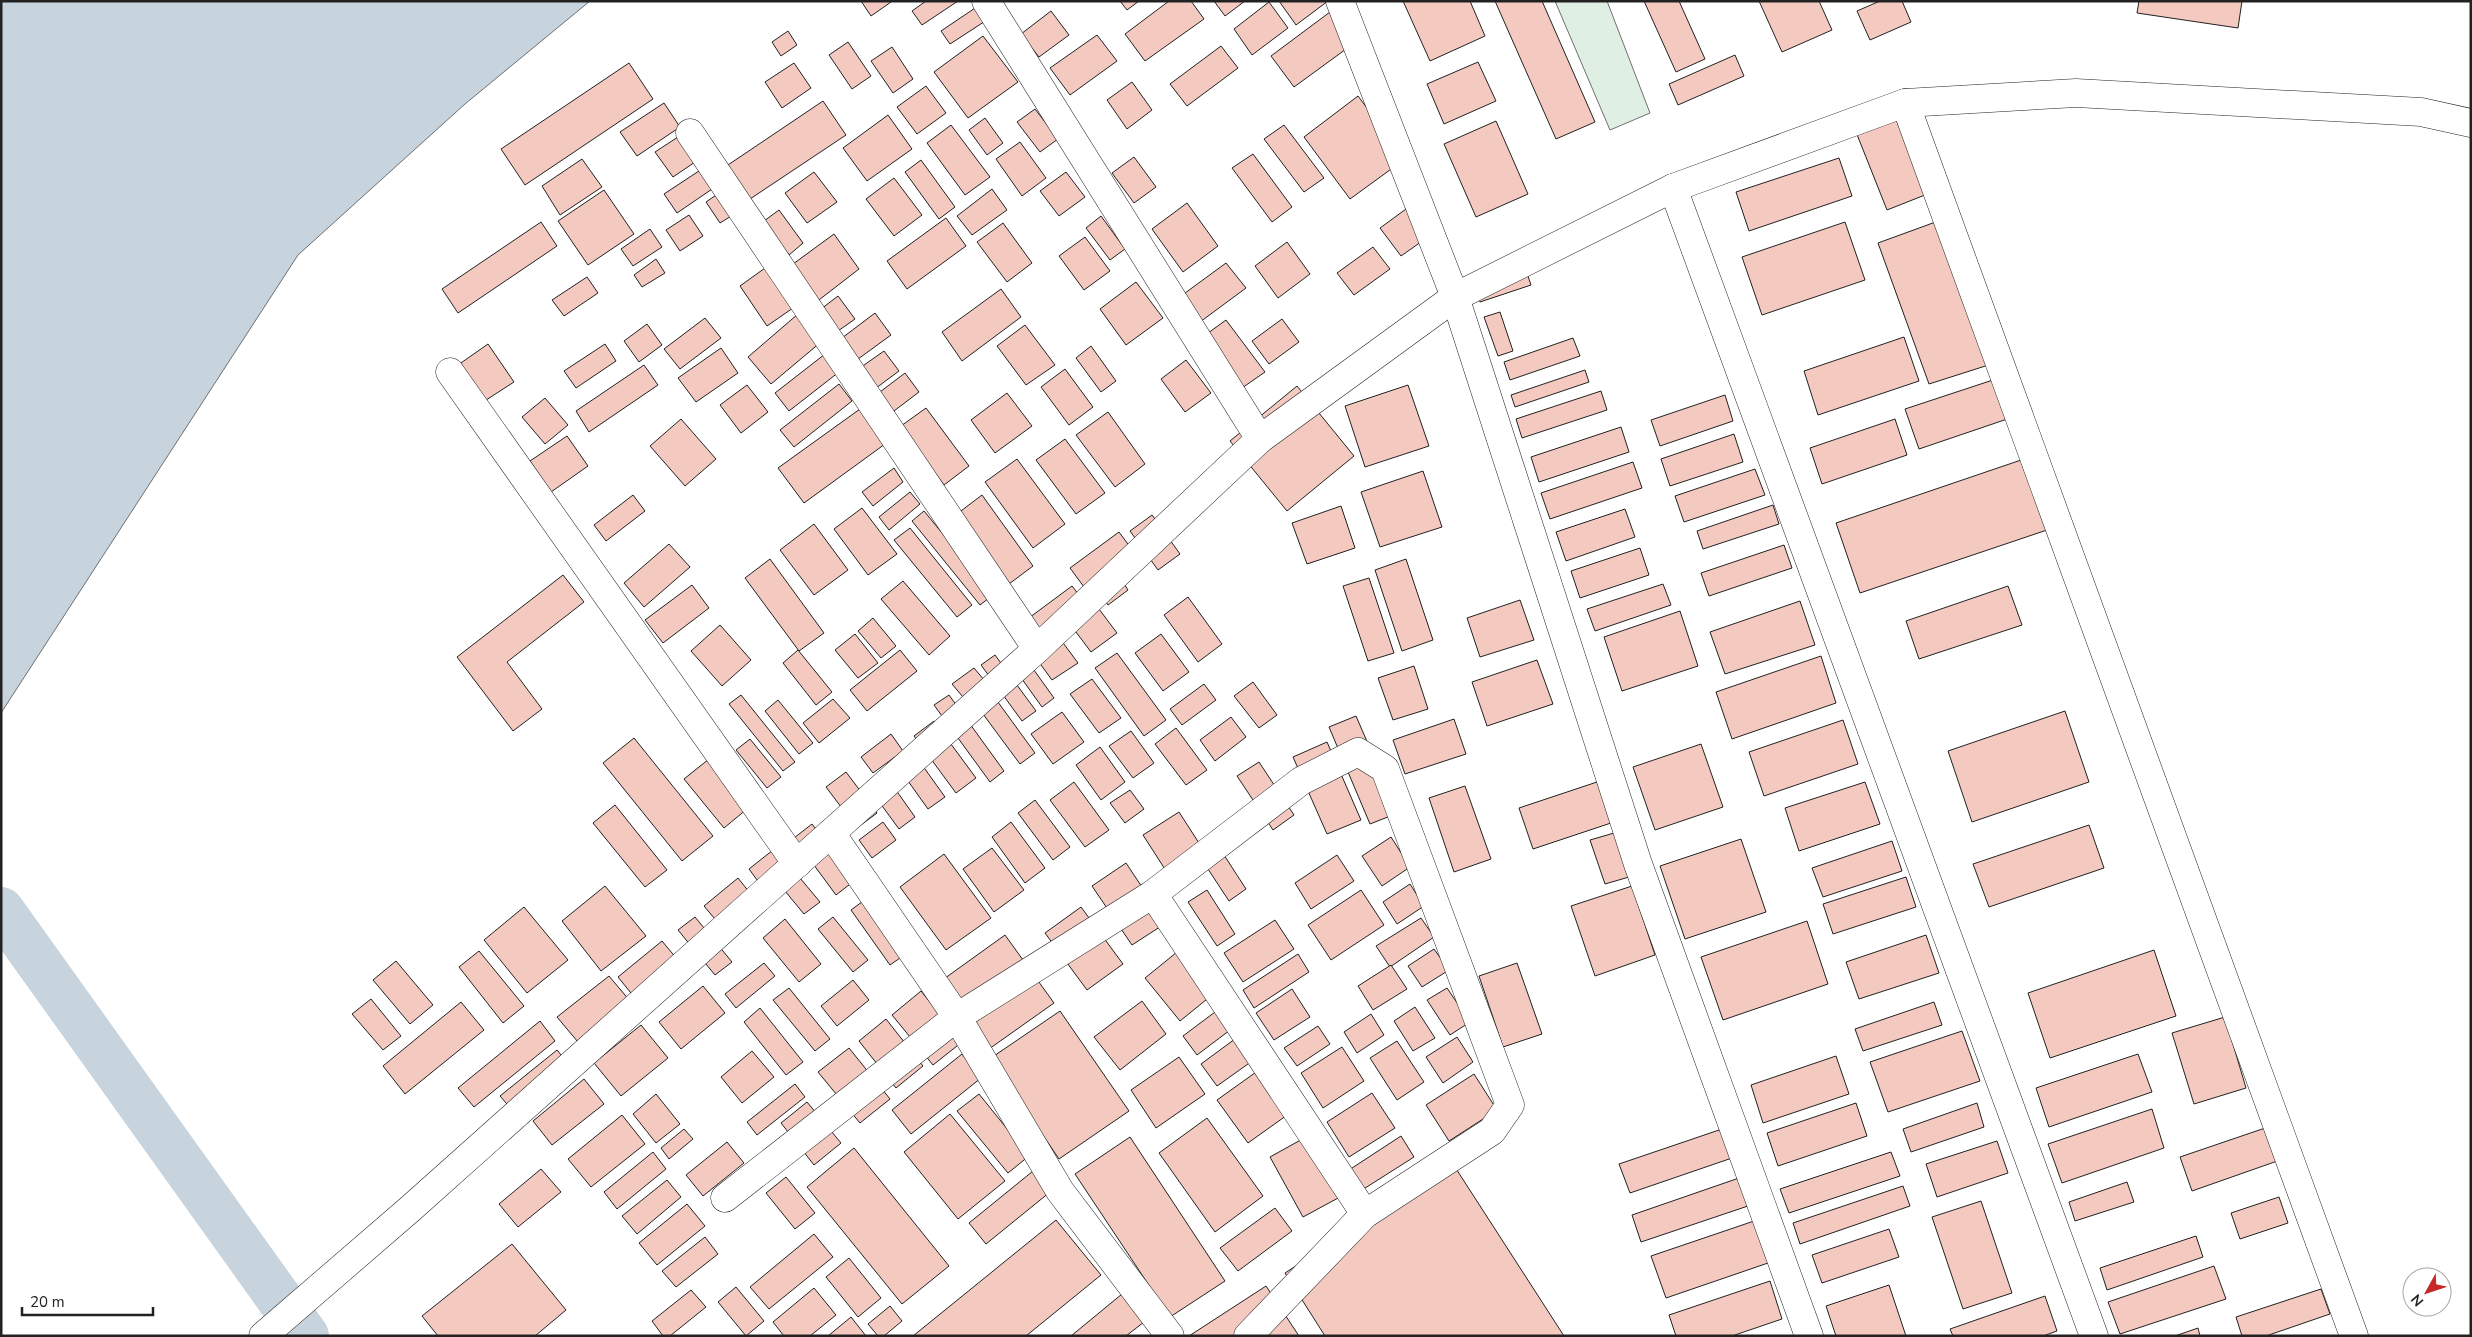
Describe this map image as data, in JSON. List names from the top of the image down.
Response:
{
  "scale_bar": "20 m",
  "north": "bottom left"
}
